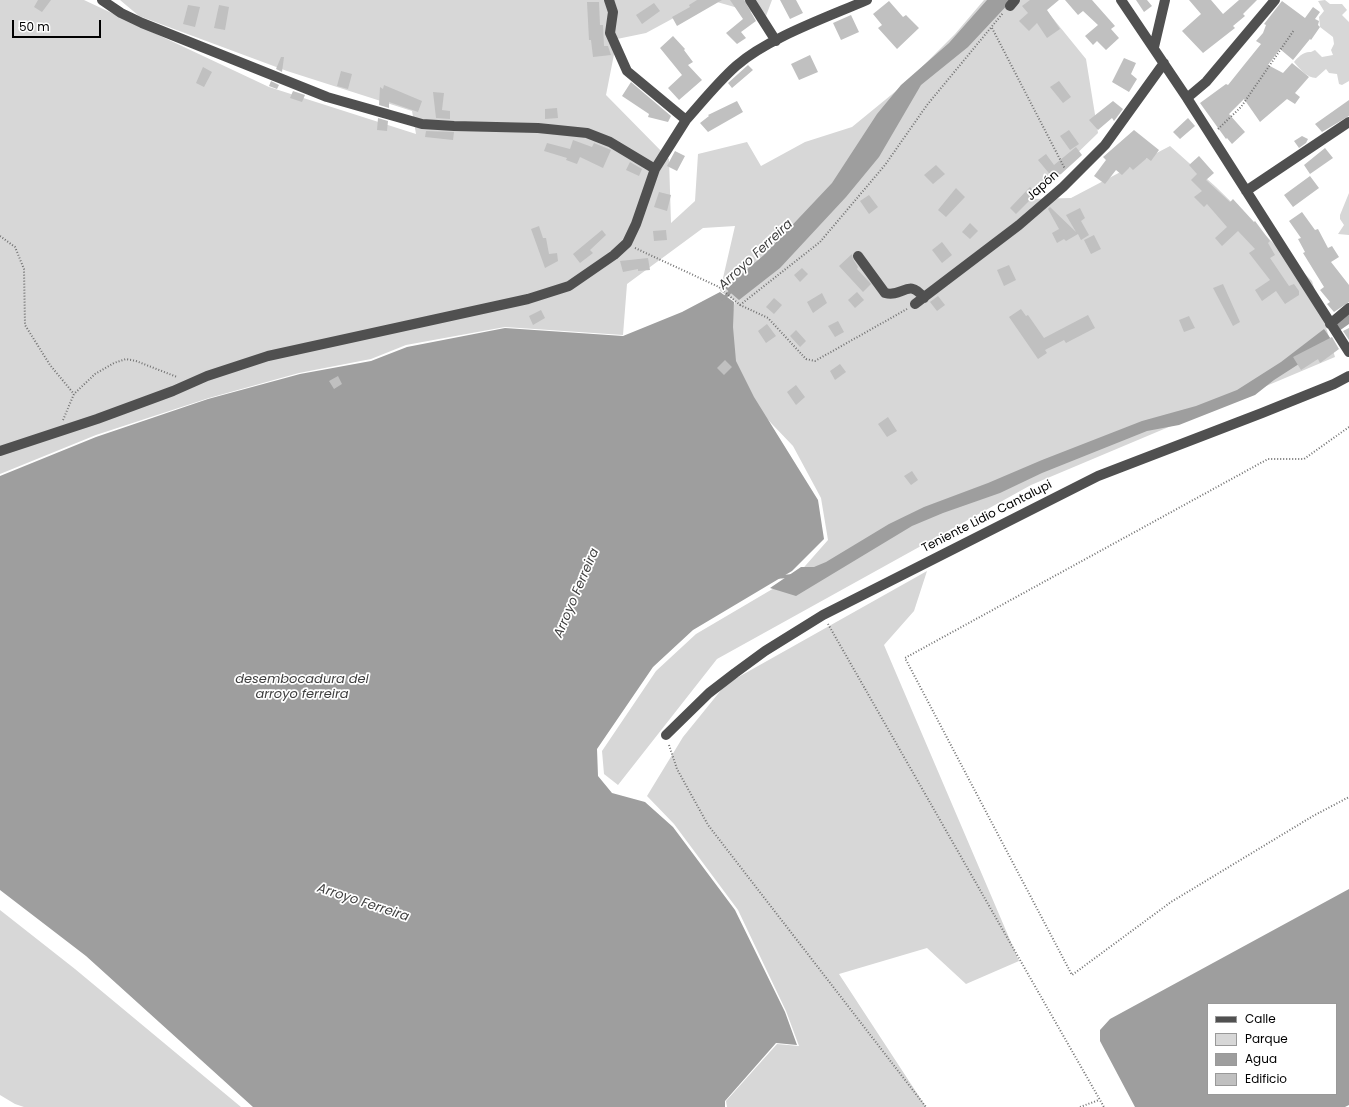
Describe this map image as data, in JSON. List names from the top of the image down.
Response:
{
  "streets": {
    "street": ["Japón", "Teniente Lidio Cantalupi"]
  },
  "water": ["Arroyo Ferreira", "desembocadura del arroyo ferreira"],
  "legend": [
    "Calle",
    "Parque",
    "Agua",
    "Edificio"
  ],
  "scale_bar": "50 m"
}
